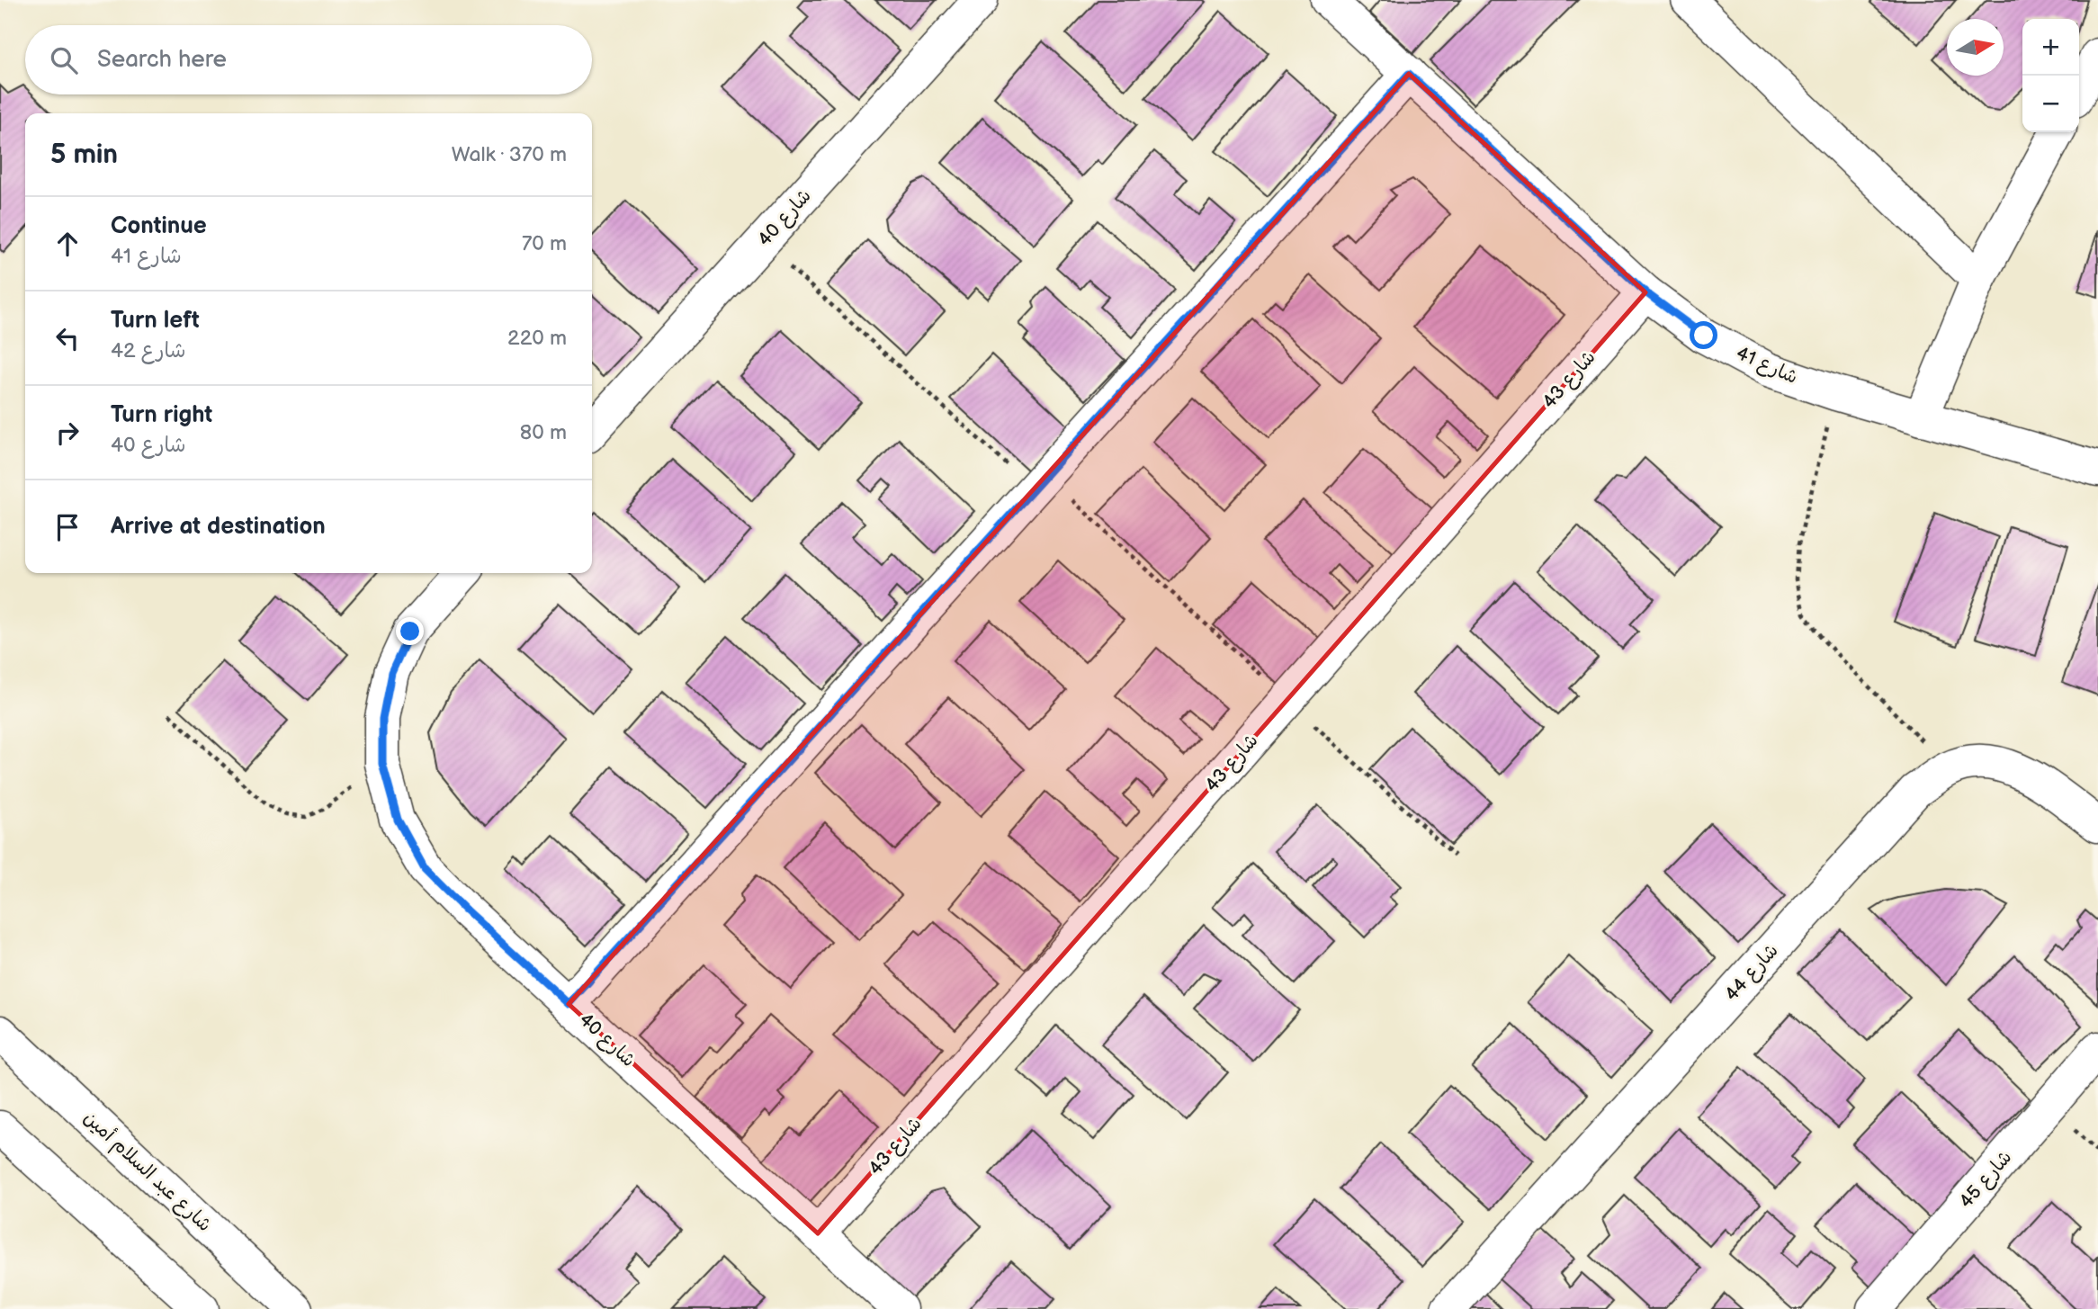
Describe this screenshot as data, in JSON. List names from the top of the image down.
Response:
{
  "streets": {
    "street": [
      "شارع 40",
      "شارع 41",
      "شارع 43",
      "شارع 44",
      "شارع عبد السلام أمين",
      "شارع 45"
    ]
  },
  "crossings": [
    ["شارع 40", "شارع 43"],
    ["شارع 41", "شارع 43"]
  ],
  "north": "right",
  "page": {
    "map_buttons": ["+", "−"],
    "search": "Search here",
    "heading": ["5 min", "Walk · 370 m"],
    "list": [
      ["Continue", "شارع 41", "70 m"],
      ["Turn left", "شارع 42", "220 m"],
      ["Turn right", "شارع 40", "80 m"],
      "Arrive at destination"
    ]
  }
}
